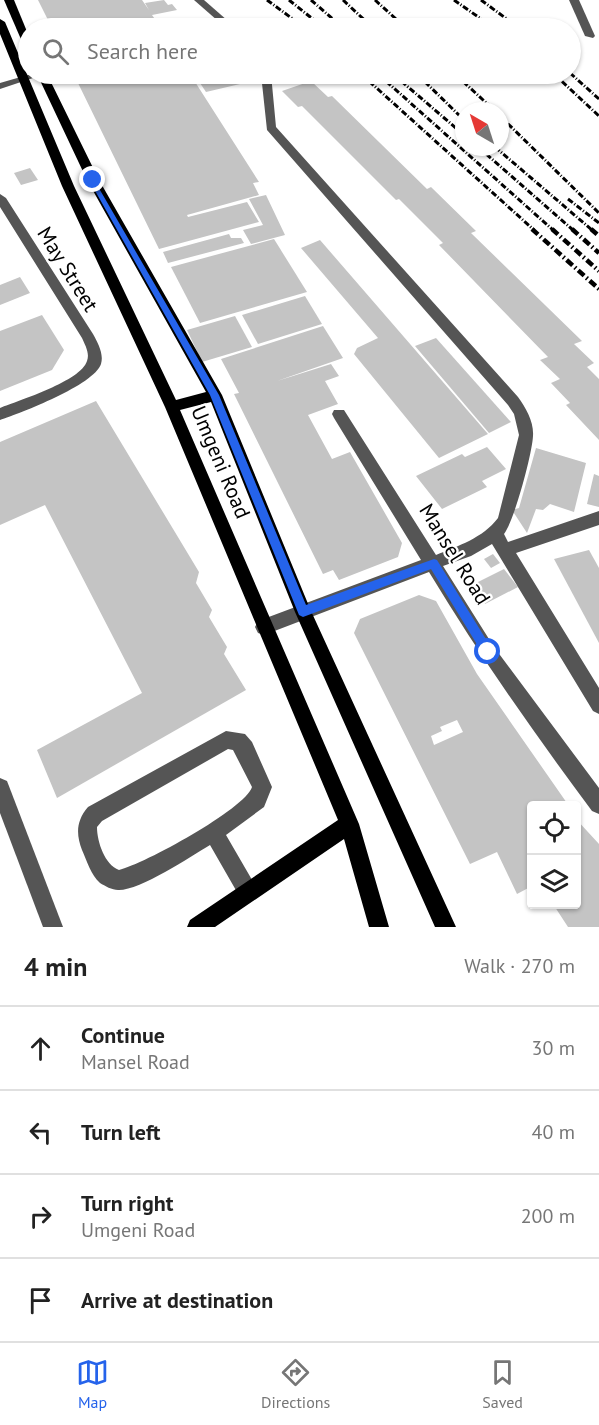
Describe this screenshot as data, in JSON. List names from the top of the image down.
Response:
{
  "streets": {
    "main road": ["Umgeni Road"],
    "street": ["May Street", "Mansel Road"]
  },
  "north": "top left",
  "page": {
    "search": "Search here",
    "heading": ["4 min", "Walk · 270 m"],
    "list": [
      ["Continue", "Mansel Road", "30 m"],
      ["Turn left", "40 m"],
      ["Turn right", "Umgeni Road", "200 m"],
      "Arrive at destination"
    ],
    "nav": ["Map", "Directions", "Saved"]
  }
}
